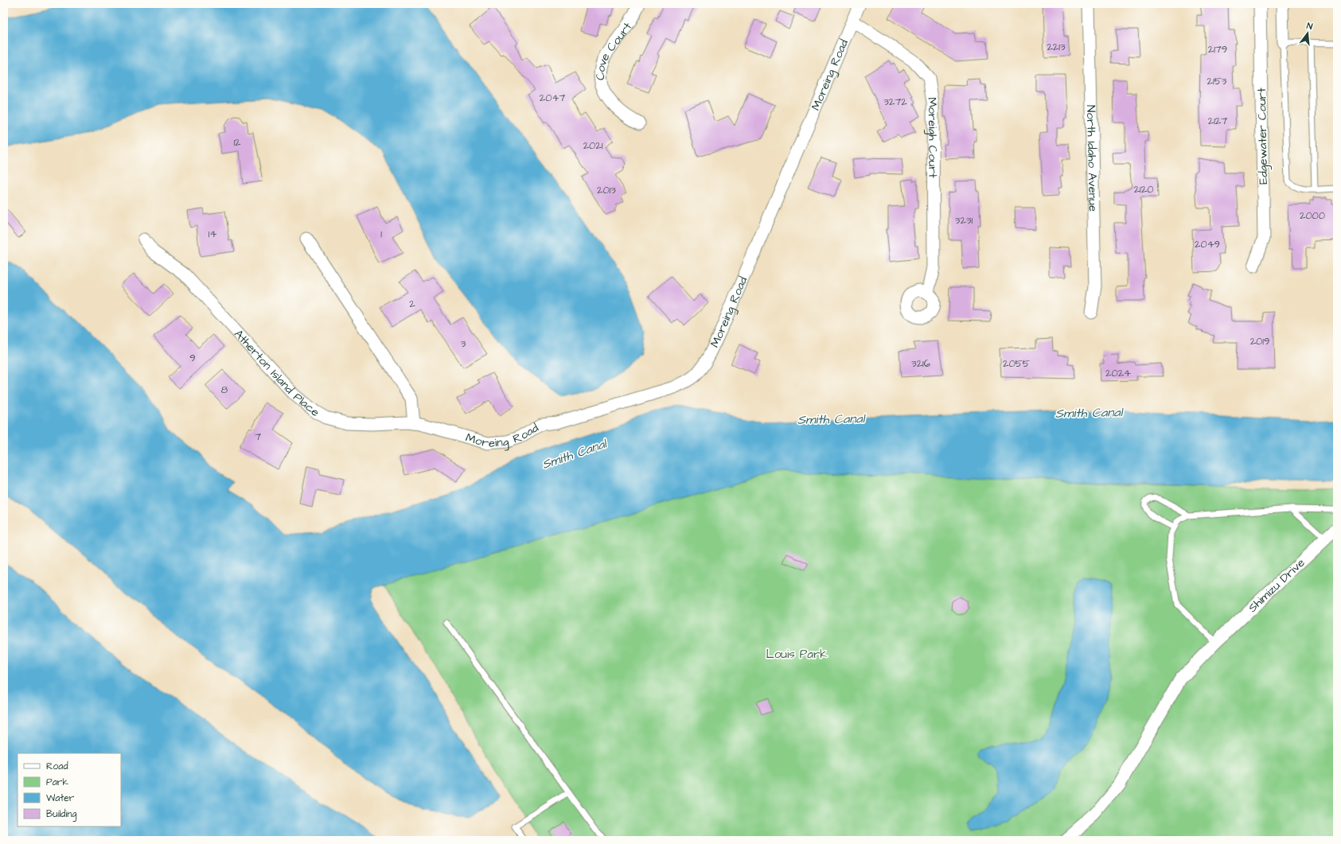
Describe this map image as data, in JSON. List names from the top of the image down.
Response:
{
  "streets": {
    "street": [
      "Cove Court",
      "Moreing Road",
      "Edgewater Court",
      "Moreigh Court",
      "North Idaho Avenue",
      "Atherton Island Place",
      "Shimizu Drive"
    ]
  },
  "crossings": [
    ["Moreing Road", "Moreigh Court"],
    ["Moreing Road", "Atherton Island Place"]
  ],
  "water": ["Smith Canal"],
  "parks": ["Louis Park"],
  "house_numbers": [
    "2213",
    "2179",
    "2153",
    "2047",
    "3272",
    "2127",
    "12",
    "2021",
    "2120",
    "2013",
    "2000",
    "3231",
    "14",
    "1",
    "2049",
    "2",
    "2019",
    "3",
    "9",
    "3216",
    "2055",
    "2024",
    "8",
    "7"
  ],
  "legend": [
    "Road",
    "Park",
    "Water",
    "Building"
  ],
  "north": "top"
}
